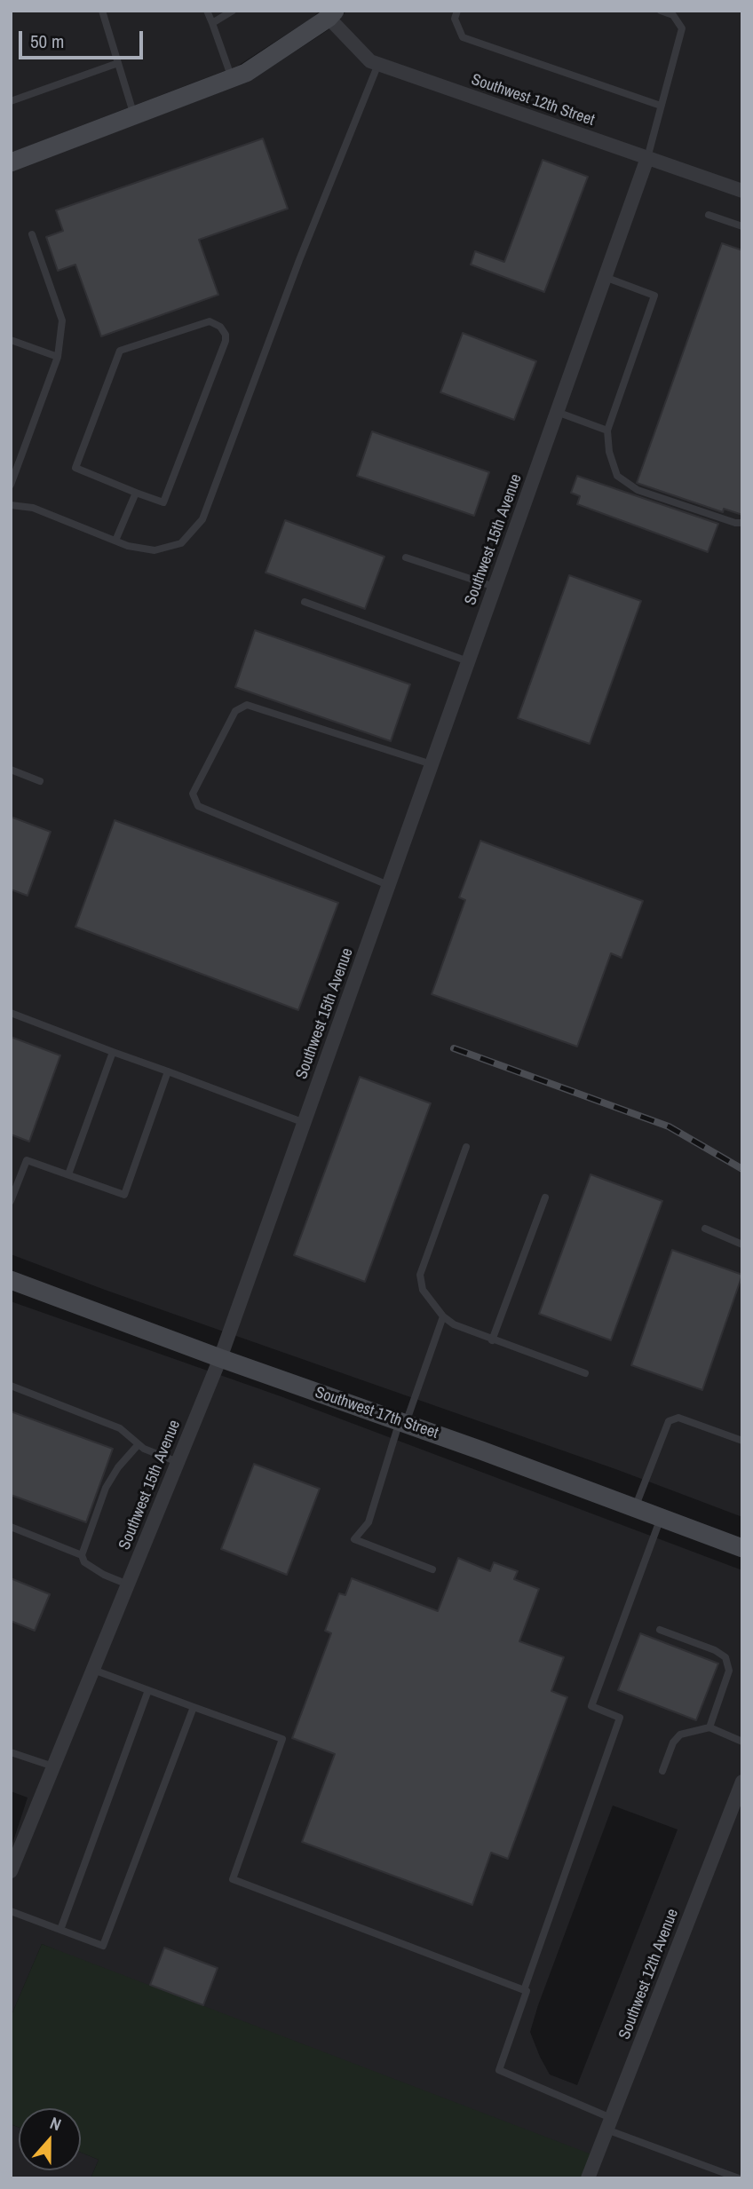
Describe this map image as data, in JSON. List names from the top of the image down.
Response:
{
  "streets": {
    "main road": ["Southwest 17th Street"],
    "street": ["Southwest 12th Street", "Southwest 15th Avenue", "Southwest 12th Avenue"]
  },
  "crossings": [
    ["Southwest 12th Street", "Southwest 15th Avenue"],
    ["Southwest 15th Avenue", "Southwest 17th Street"]
  ],
  "scale_bar": "50 m",
  "north": "top"
}
